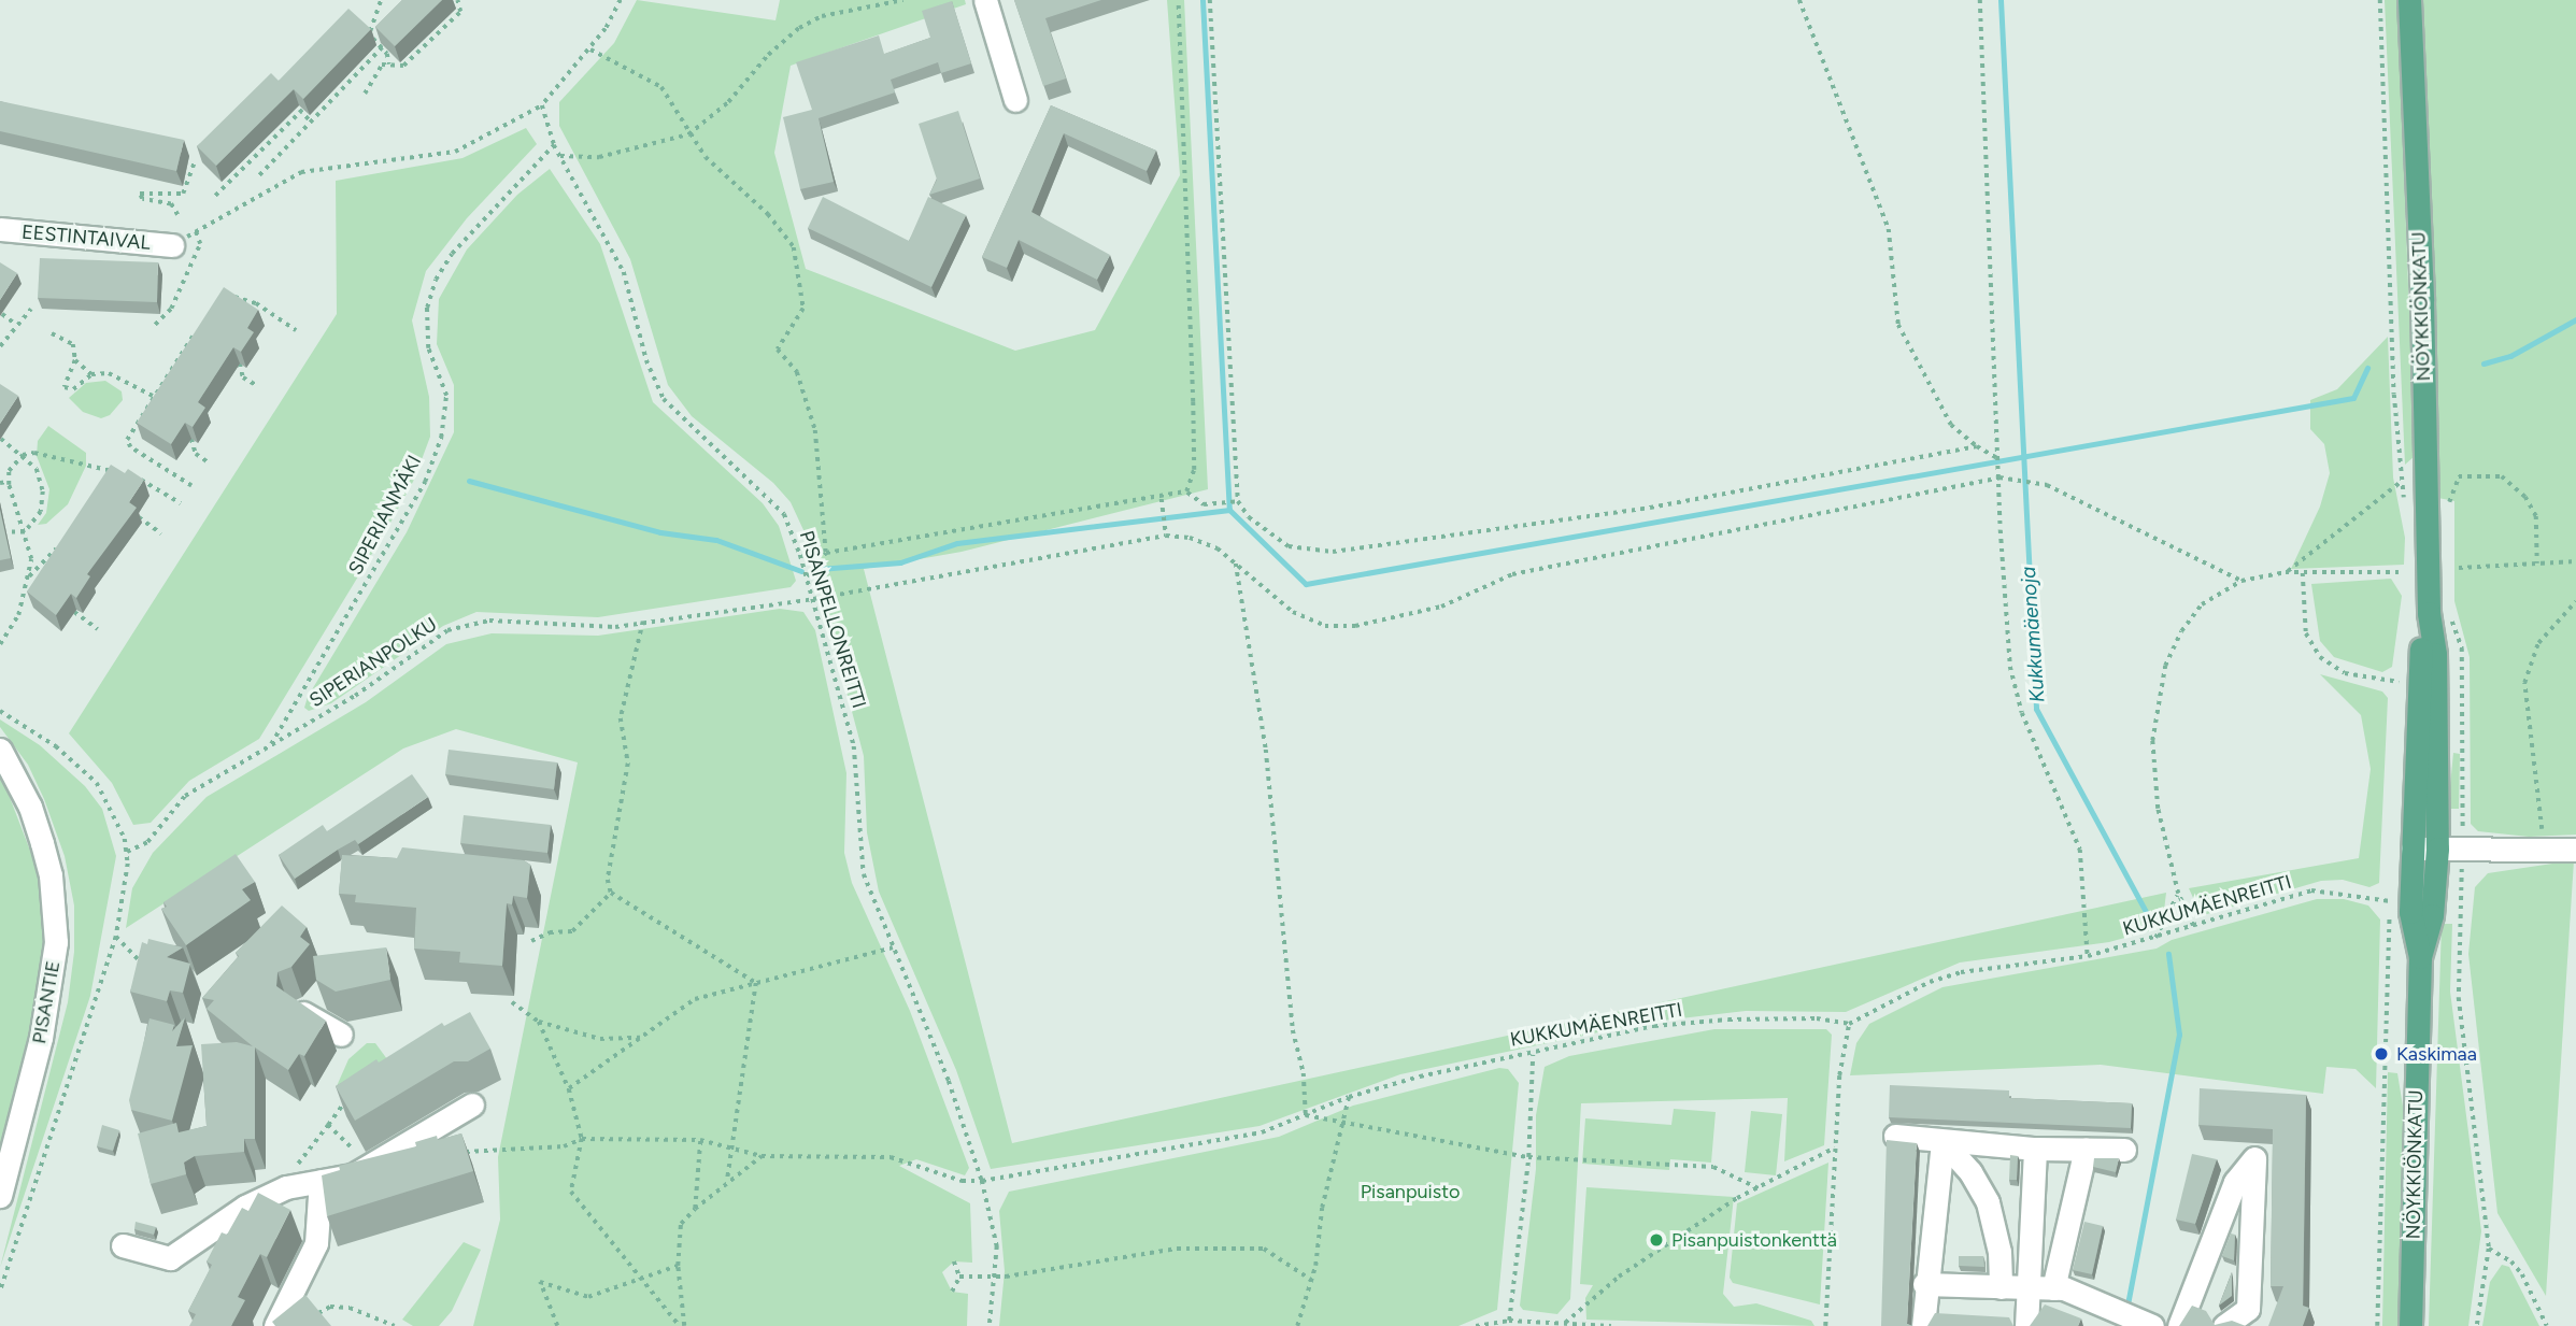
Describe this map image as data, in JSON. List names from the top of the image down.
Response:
{
  "streets": {
    "main road": ["NÖYKKIÖNKATU"],
    "street": ["EESTINTAIVAL", "PISANTIE"],
    "path": [
      "SIPERIANMÄKI",
      "PISANPELLONREITTI",
      "SIPERIANPOLKU",
      "KUKKUMÄENREITTI"
    ]
  },
  "crossings": [
    ["SIPERIANMÄKI", "PISANPELLONREITTI"],
    ["SIPERIANMÄKI", "SIPERIANPOLKU"],
    ["PISANPELLONREITTI", "SIPERIANPOLKU"],
    ["PISANPELLONREITTI", "KUKKUMÄENREITTI"]
  ],
  "water": ["Kukkumäenoja"],
  "parks": ["Pisanpuisto"],
  "places": ["Kaskimaa", "Pisanpuistonkenttä"]
}
